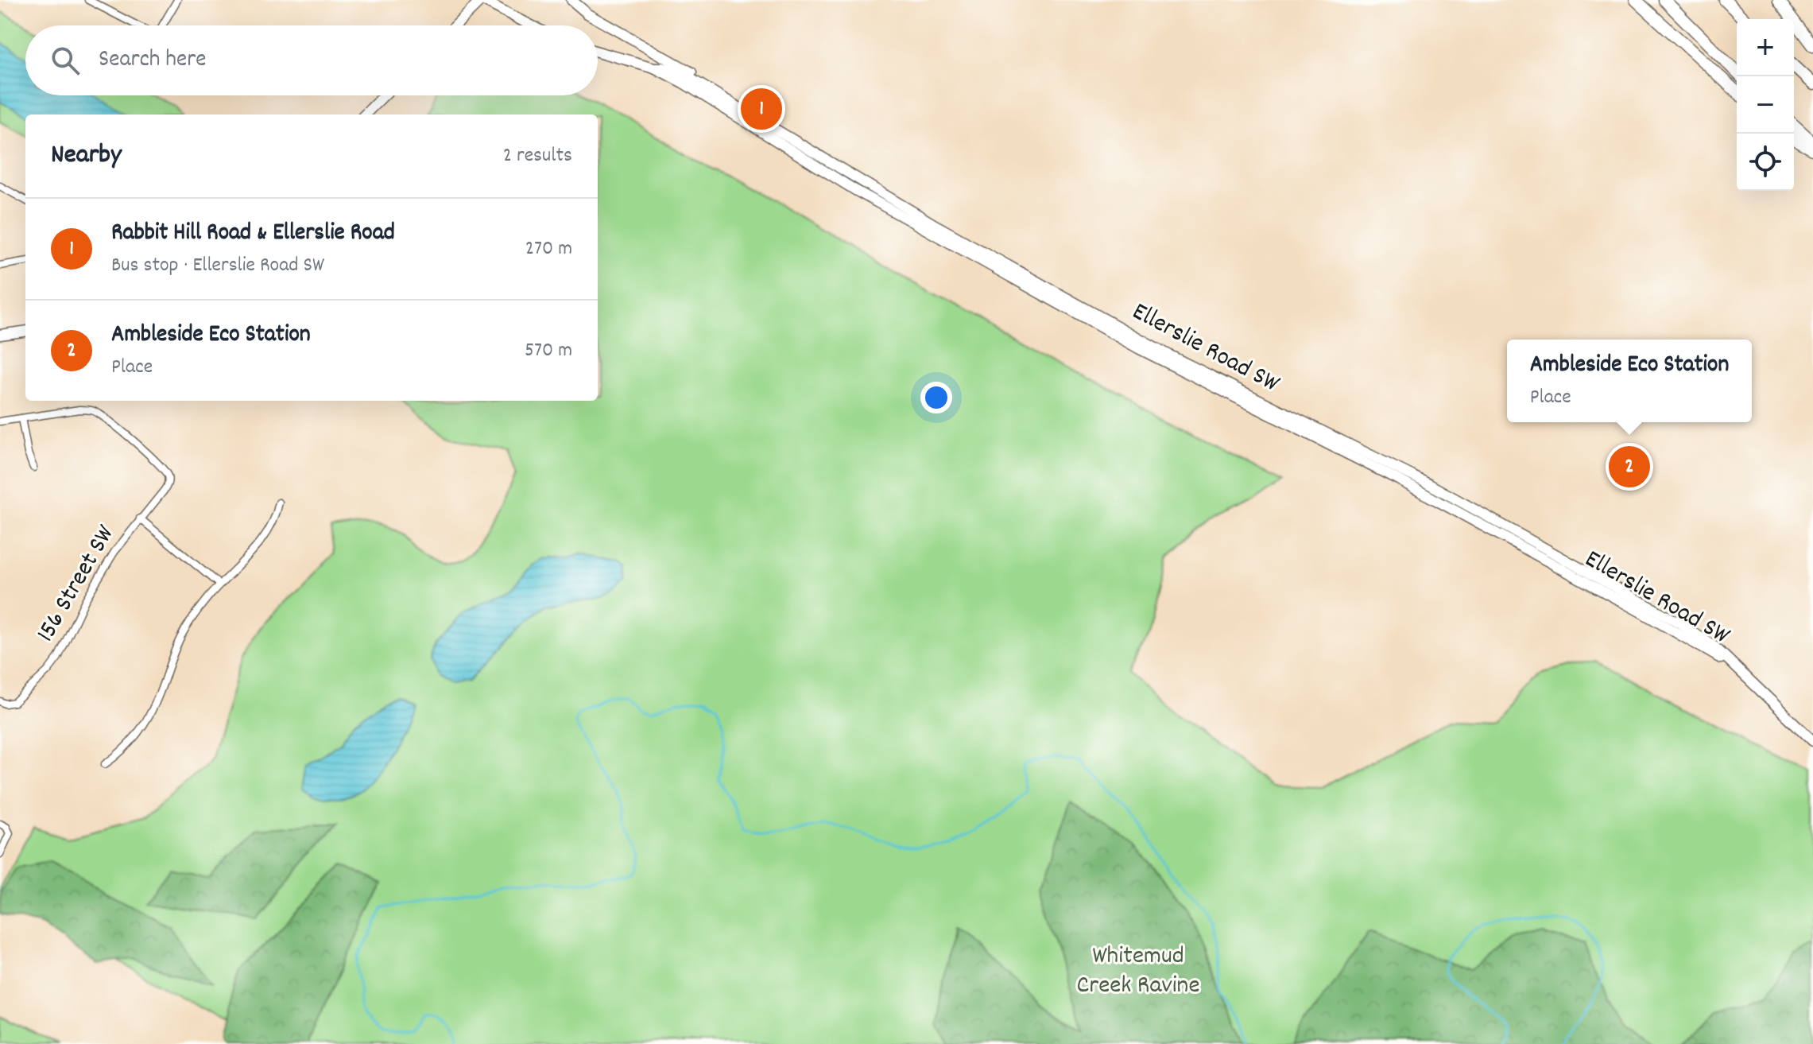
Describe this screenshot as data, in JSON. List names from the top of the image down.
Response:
{
  "streets": {
    "main road": ["Ellerslie Road SW"],
    "street": ["156 Street SW"]
  },
  "parks": ["Whitemud Creek Ravine"],
  "page": {
    "map_buttons": ["+", "−"],
    "search": "Search here",
    "pins": ["1", "2"],
    "heading": ["Nearby", "2 results"],
    "list": [
      {
        "mark": "1",
        "name": "Rabbit Hill Road & Ellerslie Road",
        "note": "Bus stop · Ellerslie Road SW",
        "value": "270 m"
      },
      {
        "mark": "2",
        "name": "Ambleside Eco Station",
        "note": "Place",
        "value": "570 m"
      }
    ],
    "popup": ["Ambleside Eco Station", "Place"]
  }
}
